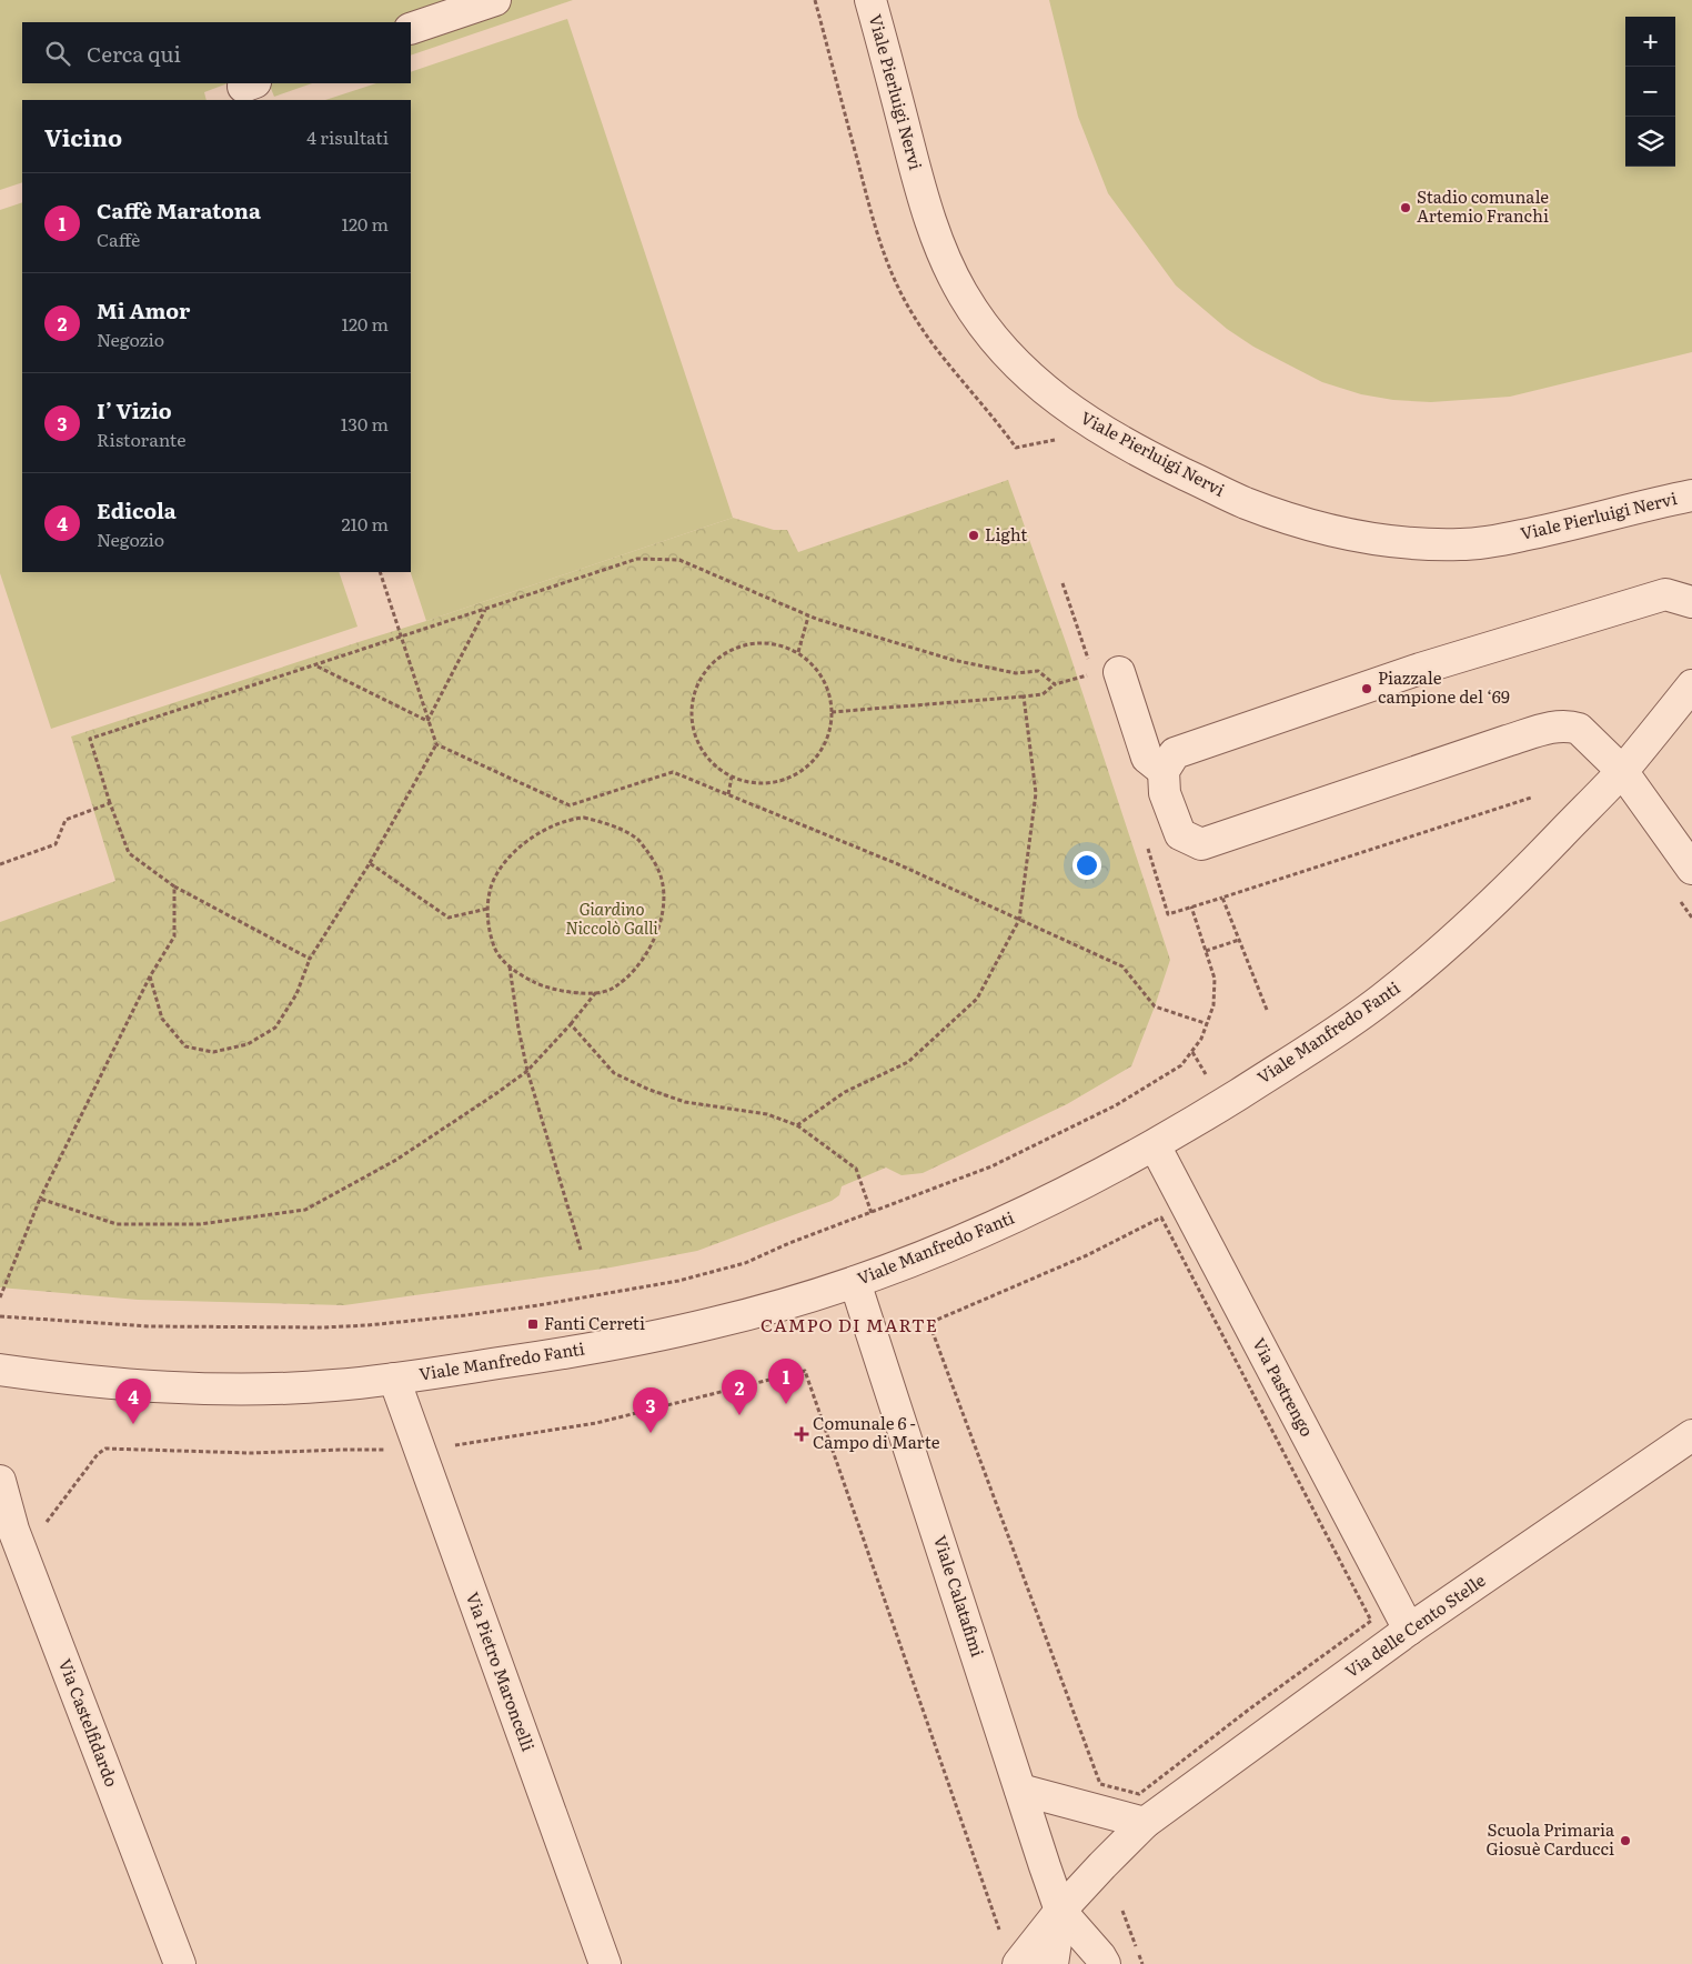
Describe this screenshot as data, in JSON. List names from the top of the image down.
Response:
{
  "streets": {
    "street": [
      "Viale Pierluigi Nervi",
      "Viale Manfredo Fanti",
      "Via Pastrengo",
      "Viale Calatafimi",
      "Via delle Cento Stelle",
      "Via Pietro Maroncelli",
      "Via Castelfidardo"
    ]
  },
  "crossings": [
    ["Viale Manfredo Fanti", "Via Pastrengo"],
    ["Viale Manfredo Fanti", "Viale Calatafimi"],
    ["Viale Manfredo Fanti", "Via Pietro Maroncelli"],
    ["Via Pastrengo", "Via delle Cento Stelle"],
    ["Viale Calatafimi", "Via delle Cento Stelle"]
  ],
  "districts": ["CAMPO DI MARTE"],
  "parks": ["Giardino Niccolò Galli"],
  "places": {
    "other": [
      "Stadio comunale Artemio Franchi",
      "Light",
      "Piazzale campione del ‘69",
      "Scuola Primaria Giosuè Carducci"
    ],
    "transit": ["Fanti Cerreti"],
    "health": ["Comunale 6 - Campo di Marte"]
  },
  "page": {
    "map_buttons": ["+", "−"],
    "search": "Cerca qui",
    "heading": ["Vicino", "4 risultati"],
    "list": [
      {
        "mark": "1",
        "name": "Caffè Maratona",
        "note": "Caffè",
        "value": "120 m"
      },
      {
        "mark": "2",
        "name": "Mi Amor",
        "note": "Negozio",
        "value": "120 m"
      },
      {
        "mark": "3",
        "name": "I’ Vizio",
        "note": "Ristorante",
        "value": "130 m"
      },
      {
        "mark": "4",
        "name": "Edicola",
        "note": "Negozio",
        "value": "210 m"
      }
    ],
    "pins": [
      "1",
      "2",
      "4",
      "3"
    ]
  }
}
